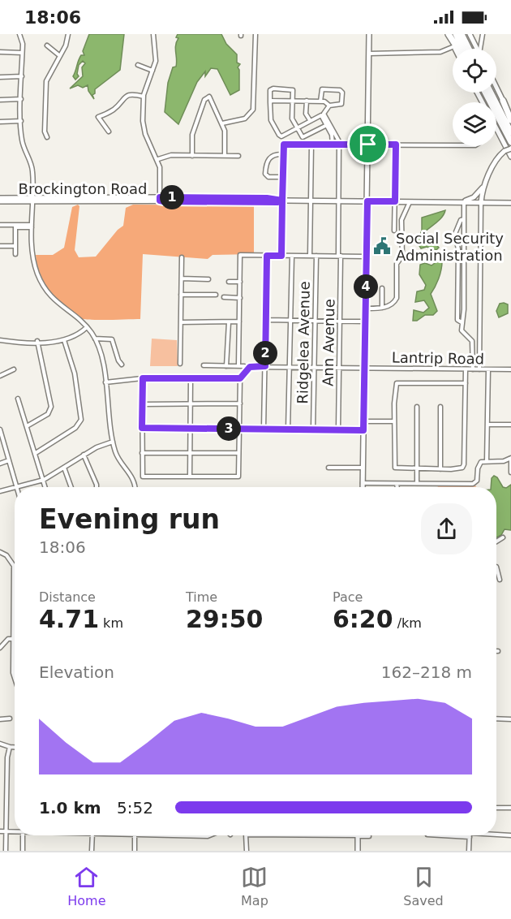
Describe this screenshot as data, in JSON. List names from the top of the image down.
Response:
{
  "streets": {
    "main road": ["Brockington Road"],
    "street": ["Ridgelea Avenue", "Ann Avenue", "Lantrip Road"]
  },
  "crossings": [
    ["Brockington Road", "Ann Avenue"],
    ["Ridgelea Avenue", "Lantrip Road"],
    ["Ann Avenue", "Lantrip Road"]
  ],
  "places": {
    "public building": ["Social Security Administration"]
  },
  "page": {
    "status": "18:06",
    "pins": [
      "1",
      "4",
      "2",
      "3"
    ],
    "heading": ["Evening run", "18:06"],
    "stats": [
      ["Distance", "4.71 km"],
      ["Time", "29:50"],
      ["Pace", "6:20 /km"]
    ],
    "chart": ["Elevation", "162–218 m"],
    "list": [
      {
        "name": "1.0 km",
        "note": "5:52"
      }
    ],
    "tabs": ["Home", "Map", "Saved"]
  }
}
